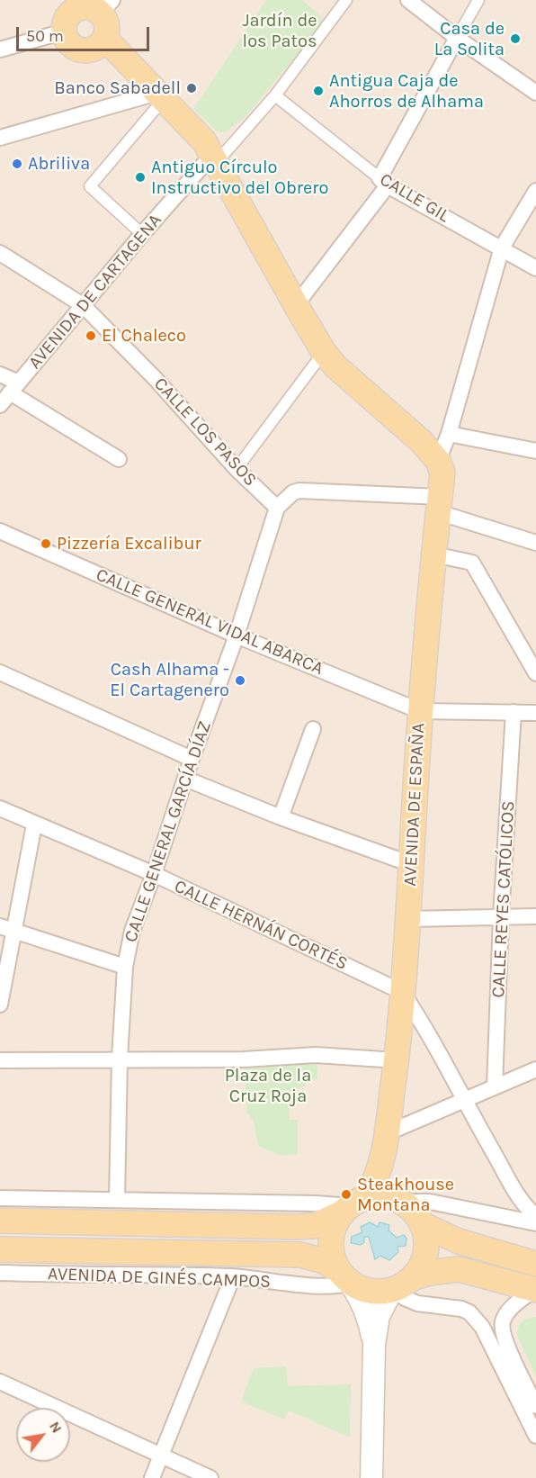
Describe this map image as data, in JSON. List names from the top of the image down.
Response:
{
  "streets": {
    "main road": ["AVENIDA DE ESPAÑA", "AVENIDA DE GINÉS CAMPOS"],
    "street": [
      "CALLE GIL",
      "AVENIDA DE CARTAGENA",
      "CALLE LOS PASOS",
      "CALLE GENERAL VIDAL ABARCA",
      "CALLE GENERAL GARCÍA DÍAZ",
      "CALLE REYES CATÓLICOS",
      "CALLE HERNÁN CORTÉS"
    ]
  },
  "crossings": [
    ["AVENIDA DE CARTAGENA", "CALLE LOS PASOS"],
    ["CALLE LOS PASOS", "CALLE GENERAL GARCÍA DÍAZ"],
    ["CALLE GENERAL VIDAL ABARCA", "AVENIDA DE ESPAÑA"],
    ["CALLE GENERAL VIDAL ABARCA", "CALLE GENERAL GARCÍA DÍAZ"],
    ["AVENIDA DE ESPAÑA", "CALLE HERNÁN CORTÉS"],
    ["CALLE GENERAL GARCÍA DÍAZ", "CALLE HERNÁN CORTÉS"]
  ],
  "parks": ["Jardín de los Patos", "Plaza de la Cruz Roja"],
  "places": [
    "Casa de La Solita",
    "Banco Sabadell",
    "Antigua Caja de Ahorros de Alhama",
    "Abriliva",
    "Antiguo Círculo Instructivo del Obrero",
    "El Chaleco",
    "Pizzería Excalibur",
    "Cash Alhama - El Cartagenero",
    "Steakhouse Montana"
  ],
  "scale_bar": "50 m",
  "north": "top right"
}
